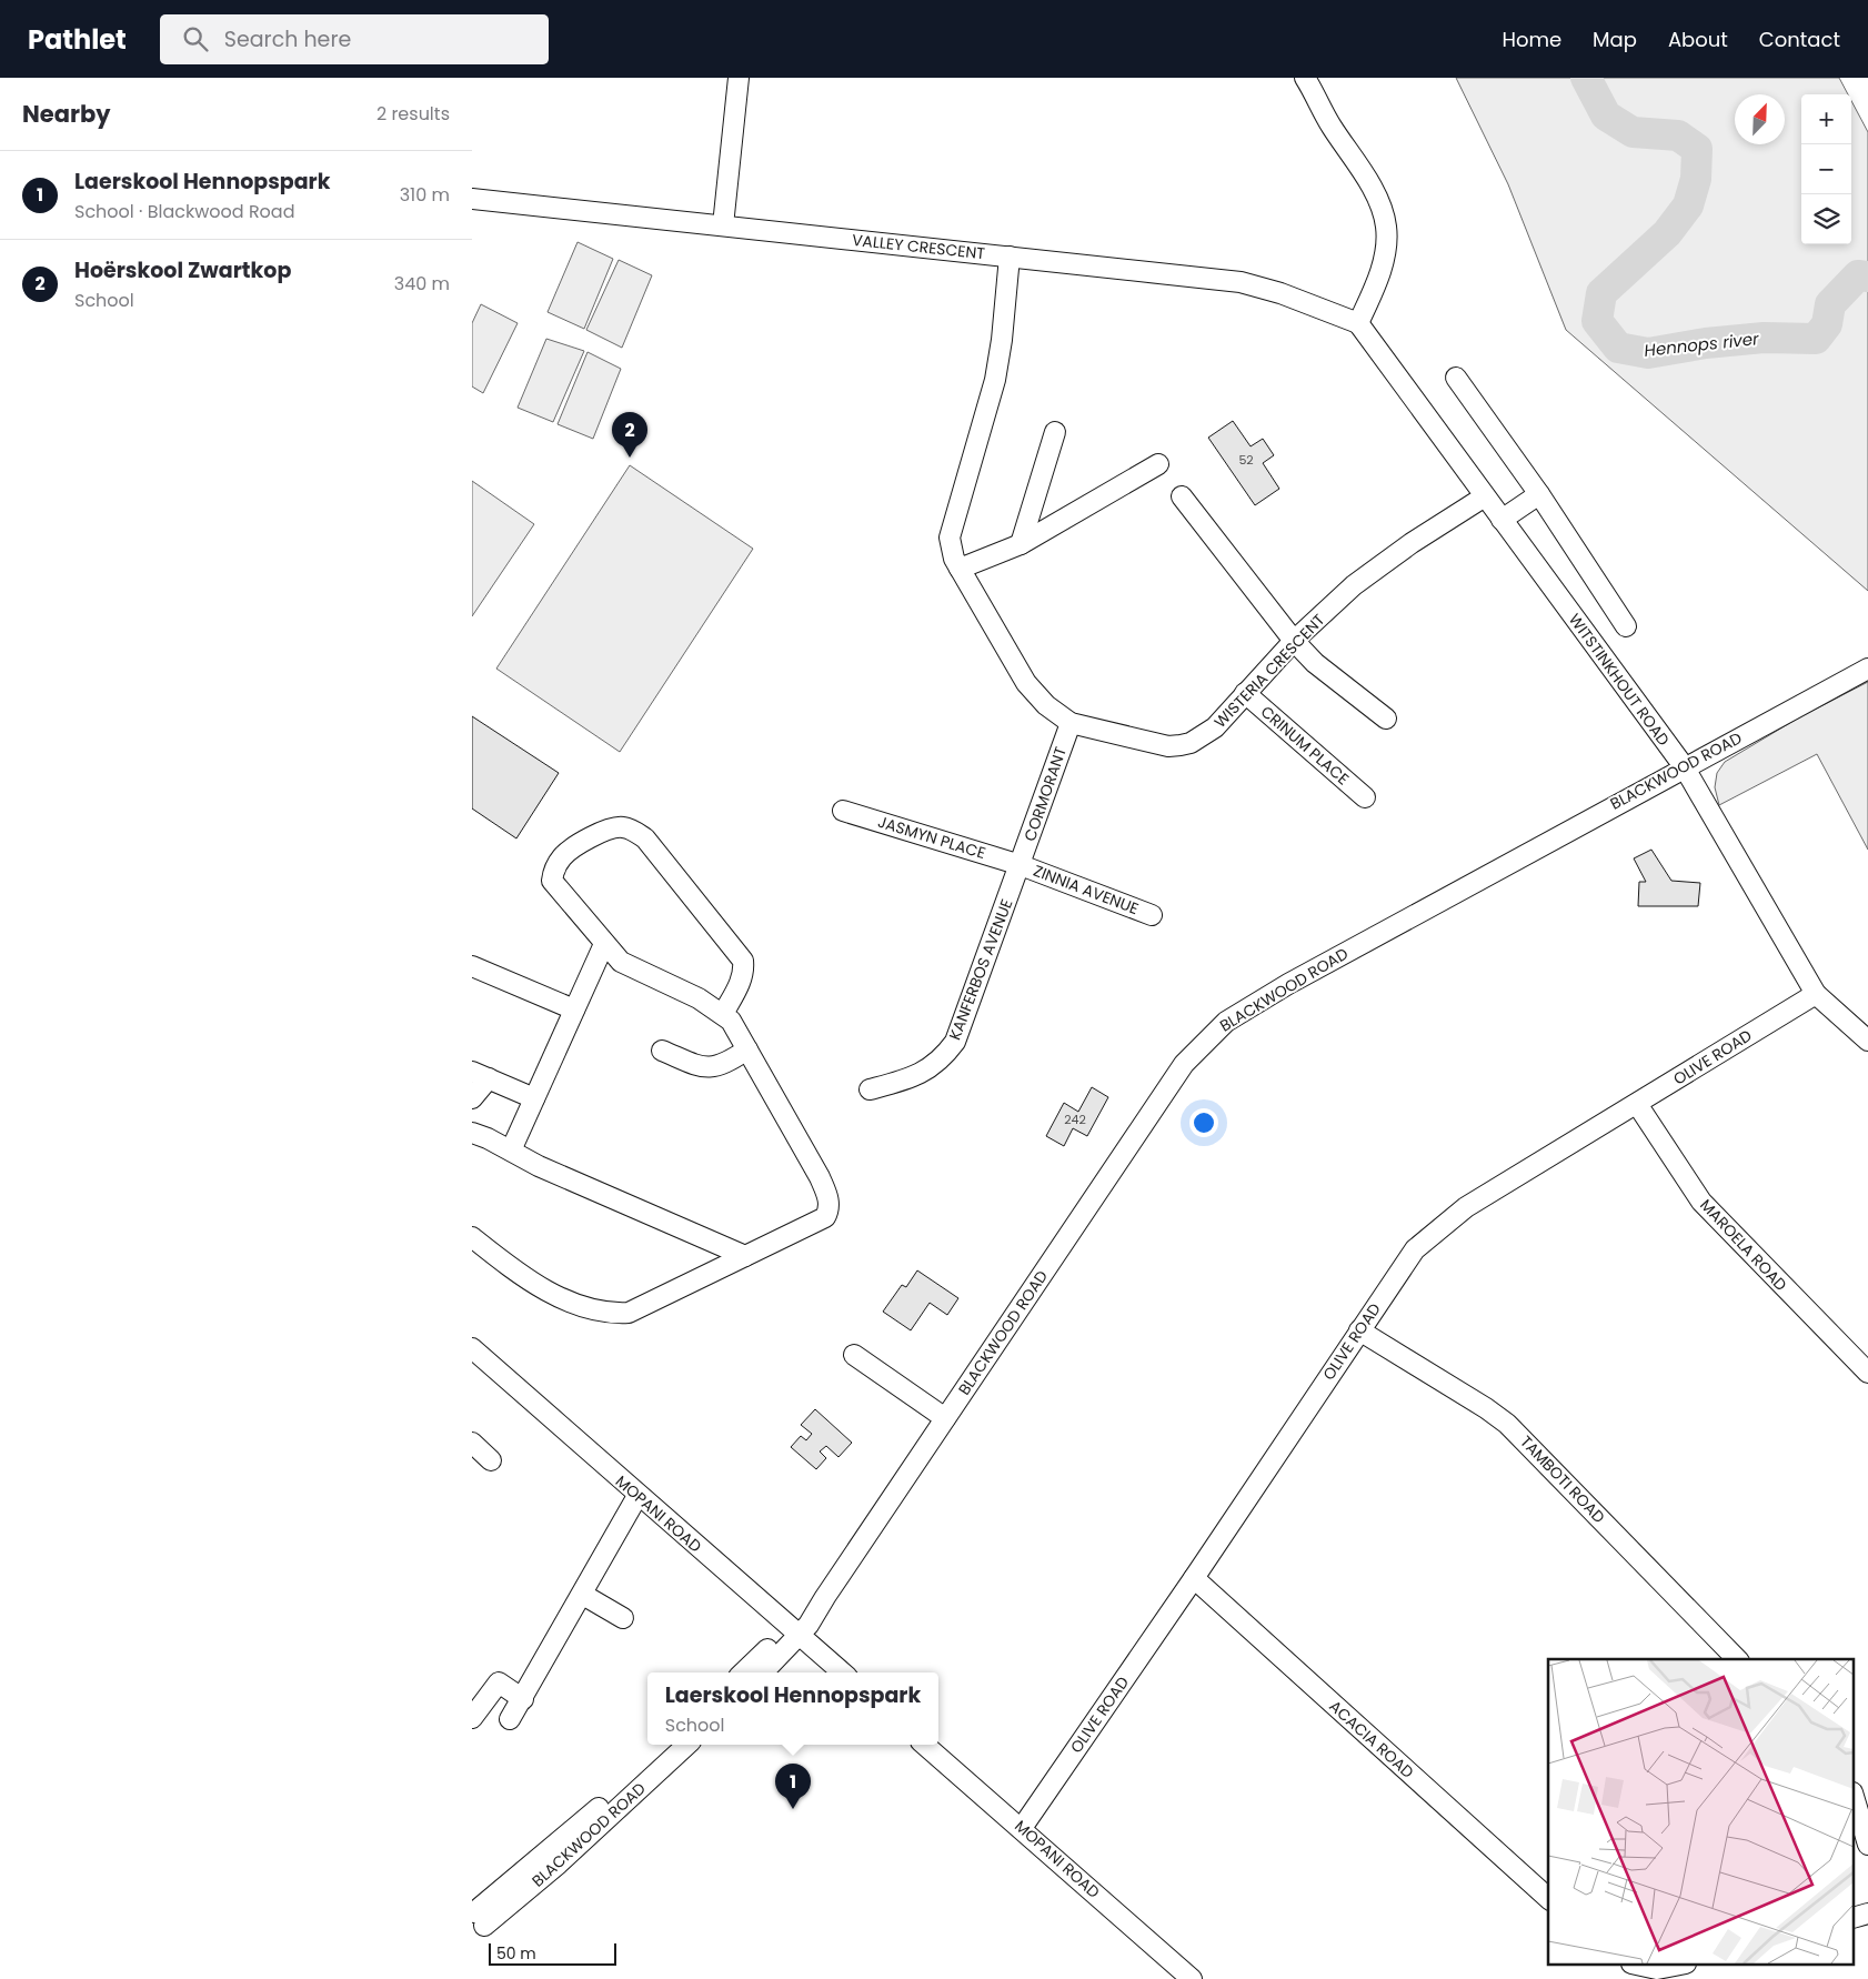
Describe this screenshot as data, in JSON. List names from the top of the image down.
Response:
{
  "streets": {
    "street": [
      "VALLEY CRESCENT",
      "WISTERIA CRESCENT",
      "WITSTINKHOUT ROAD",
      "CRINUM PLACE",
      "BLACKWOOD ROAD",
      "CORMORANT",
      "JASMYN PLACE",
      "ZINNIA AVENUE",
      "KANFERBOS AVENUE",
      "OLIVE ROAD",
      "MAROELA ROAD",
      "TAMBOTI ROAD",
      "MOPANI ROAD",
      "ACACIA ROAD"
    ]
  },
  "crossings": [
    ["VALLEY CRESCENT", "WISTERIA CRESCENT"],
    ["VALLEY CRESCENT", "WITSTINKHOUT ROAD"],
    ["WISTERIA CRESCENT", "WITSTINKHOUT ROAD"],
    ["WISTERIA CRESCENT", "CRINUM PLACE"],
    ["WISTERIA CRESCENT", "CORMORANT"],
    ["WITSTINKHOUT ROAD", "BLACKWOOD ROAD"],
    ["WITSTINKHOUT ROAD", "OLIVE ROAD"],
    ["BLACKWOOD ROAD", "MOPANI ROAD"],
    ["CORMORANT", "JASMYN PLACE"],
    ["CORMORANT", "ZINNIA AVENUE"],
    ["CORMORANT", "KANFERBOS AVENUE"],
    ["JASMYN PLACE", "ZINNIA AVENUE"],
    ["JASMYN PLACE", "KANFERBOS AVENUE"],
    ["ZINNIA AVENUE", "KANFERBOS AVENUE"],
    ["OLIVE ROAD", "MAROELA ROAD"],
    ["OLIVE ROAD", "TAMBOTI ROAD"],
    ["OLIVE ROAD", "MOPANI ROAD"],
    ["OLIVE ROAD", "ACACIA ROAD"]
  ],
  "water": ["Hennops river"],
  "house_numbers": ["52", "242"],
  "scale_bar": "50 m",
  "north": "top right",
  "page": {
    "header": "Pathlet",
    "search": "Search here",
    "nav": [
      "Home",
      "Map",
      "About",
      "Contact"
    ],
    "heading": ["Nearby", "2 results"],
    "map_buttons": ["+", "−"],
    "list": [
      {
        "mark": "1",
        "name": "Laerskool Hennopspark",
        "note": "School · Blackwood Road",
        "value": "310 m"
      },
      {
        "mark": "2",
        "name": "Hoërskool Zwartkop",
        "note": "School",
        "value": "340 m"
      }
    ],
    "pins": ["2", "1"],
    "popup": ["Laerskool Hennopspark", "School"],
    "scale": "50 m"
  }
}
